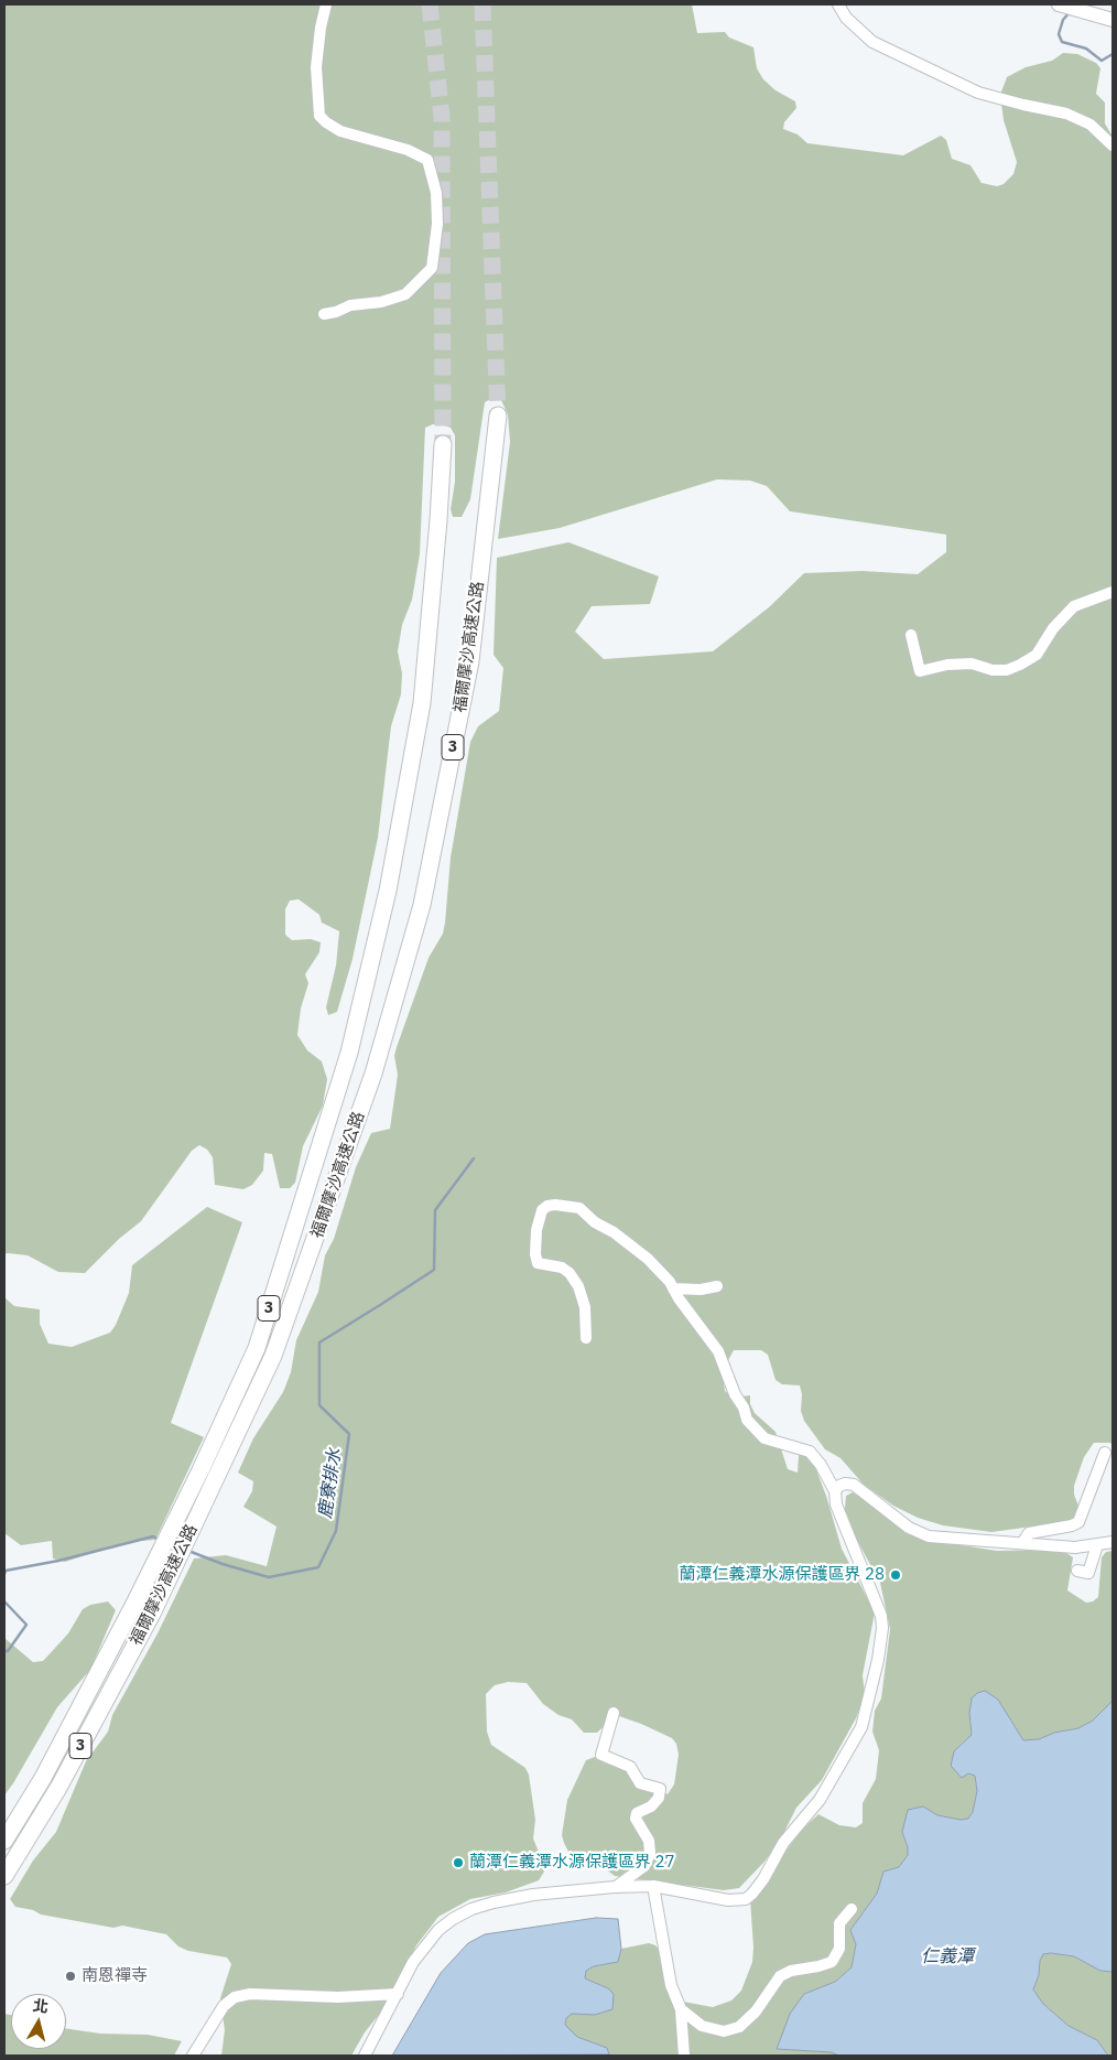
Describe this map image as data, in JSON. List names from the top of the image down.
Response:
{
  "streets": {
    "highway": ["福爾摩沙高速公路", "3"]
  },
  "water": ["鹿寮排水", "仁義潭"],
  "places": ["蘭潭仁義潭水源保護區界 28", "蘭潭仁義潭水源保護區界 27", "南恩禪寺"],
  "north": "top"
}
